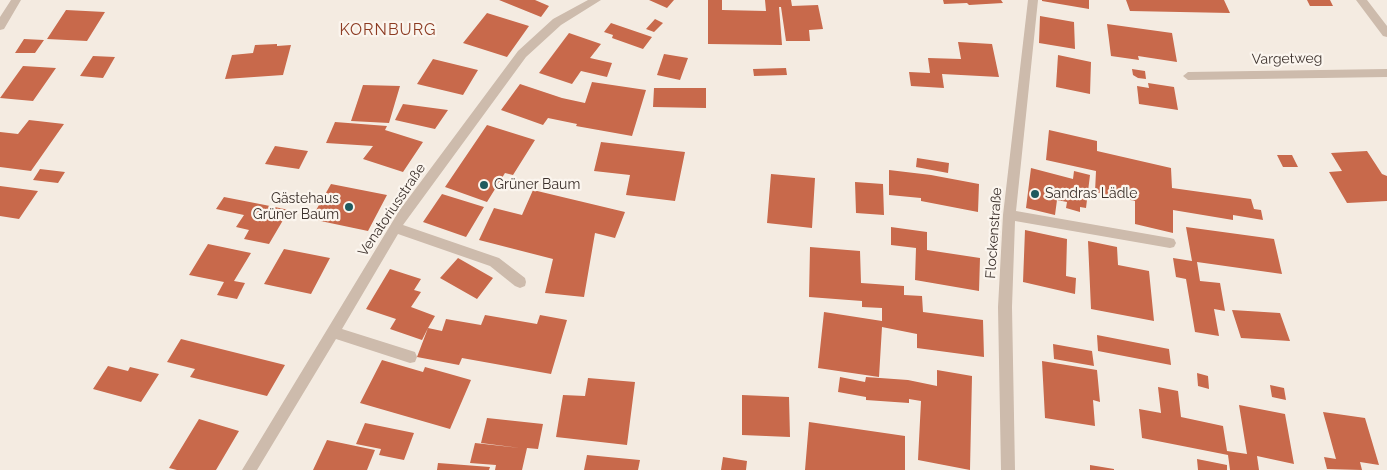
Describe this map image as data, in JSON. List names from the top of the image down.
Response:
{
  "streets": {
    "street": ["Vargetweg", "Venatoriusstraße", "Flockenstraße"]
  },
  "districts": ["KORNBURG"],
  "places": ["Grüner Baum", "Sandras Lädle", "Gästehaus Grüner Baum"]
}
